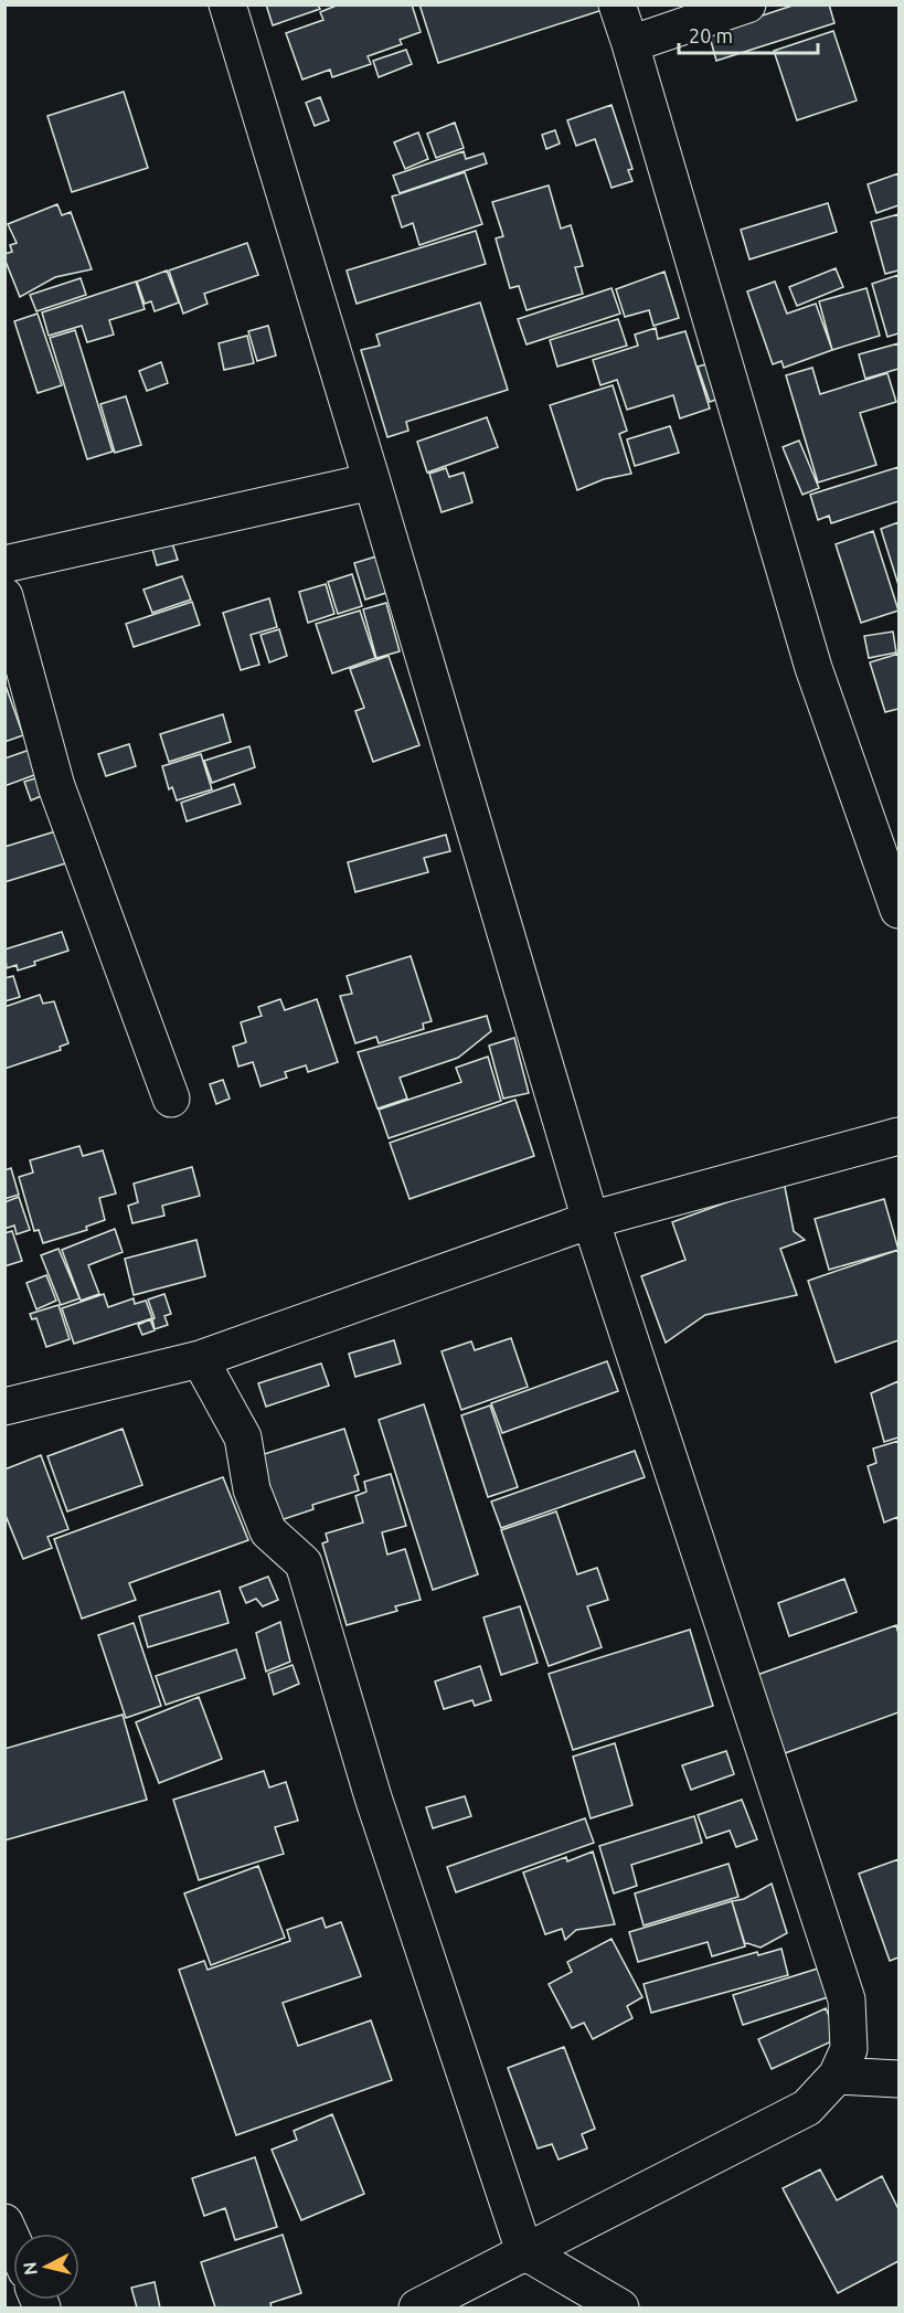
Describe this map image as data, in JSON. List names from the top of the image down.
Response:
{
  "scale_bar": "20 m",
  "north": "left"
}
